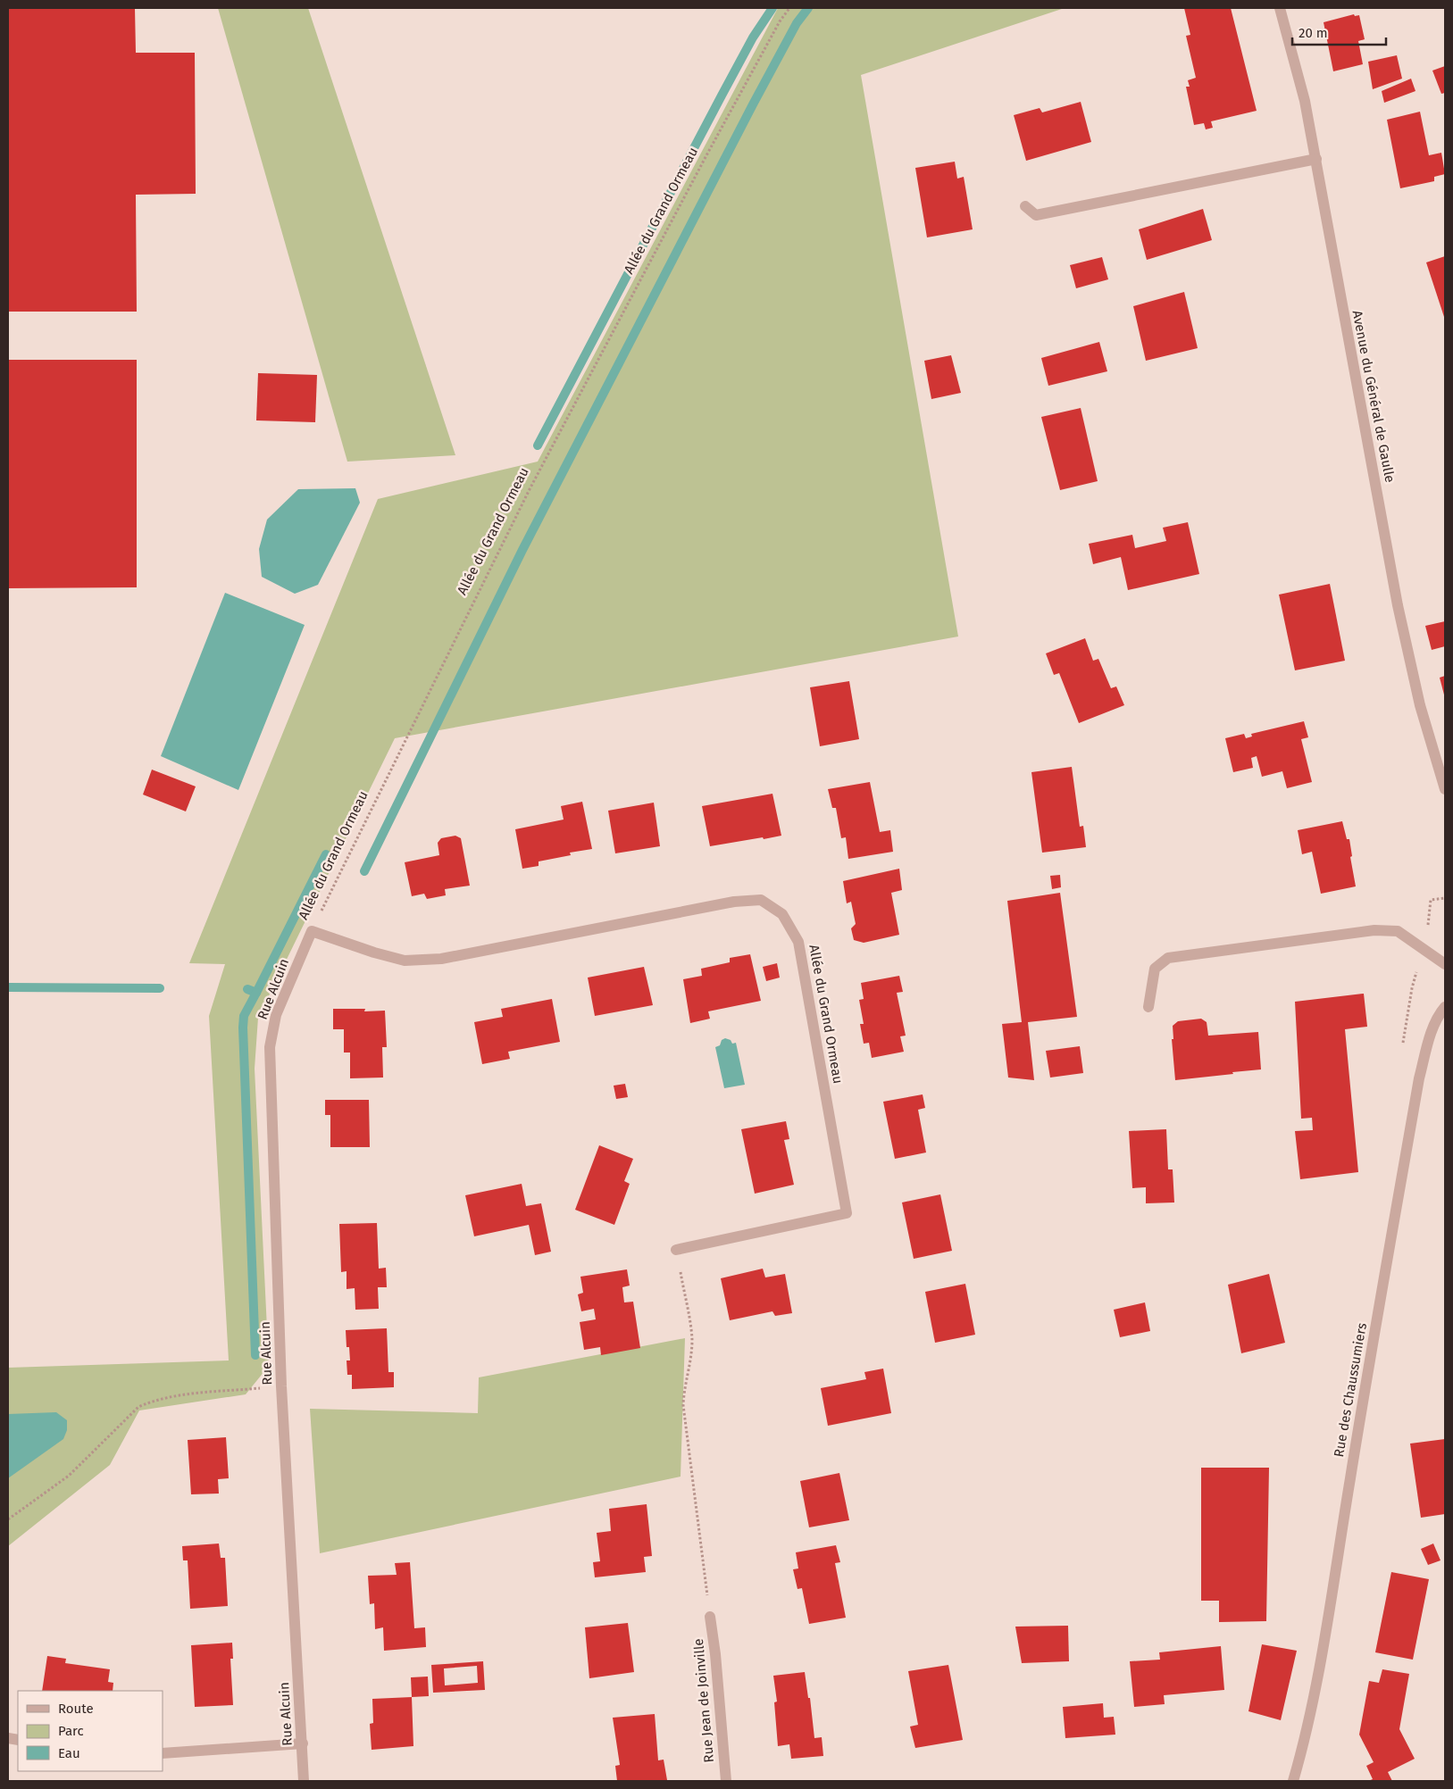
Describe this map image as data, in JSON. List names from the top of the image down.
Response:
{
  "streets": {
    "street": [
      "Allée du Grand Ormeau",
      "Avenue du Général de Gaulle",
      "Rue Alcuin",
      "Rue des Chaussumiers",
      "Rue Jean de Joinville"
    ]
  },
  "crossings": [
    ["Allée du Grand Ormeau", "Rue Alcuin"]
  ],
  "legend": ["Route", "Parc", "Eau"],
  "scale_bar": "20 m"
}
